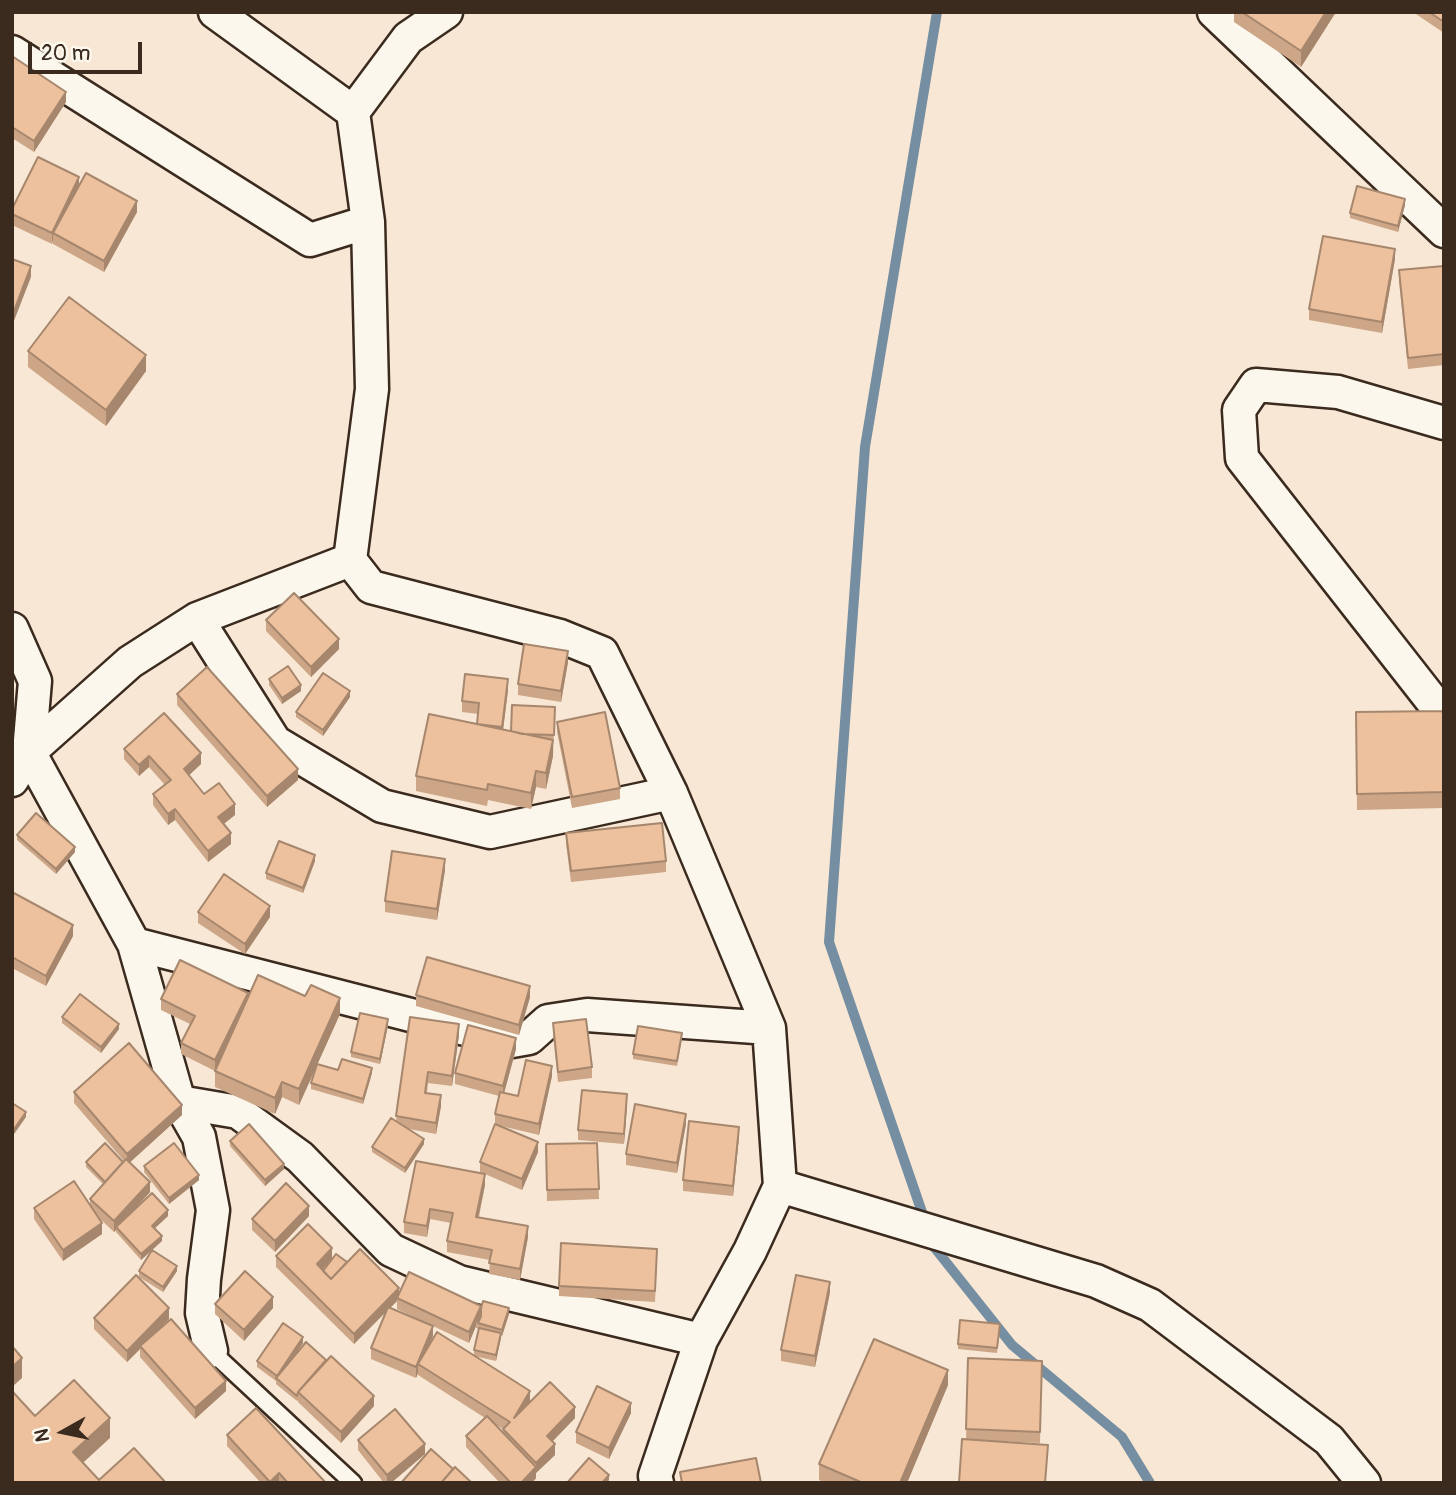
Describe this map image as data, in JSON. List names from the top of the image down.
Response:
{
  "scale_bar": "20 m",
  "north": "left"
}
